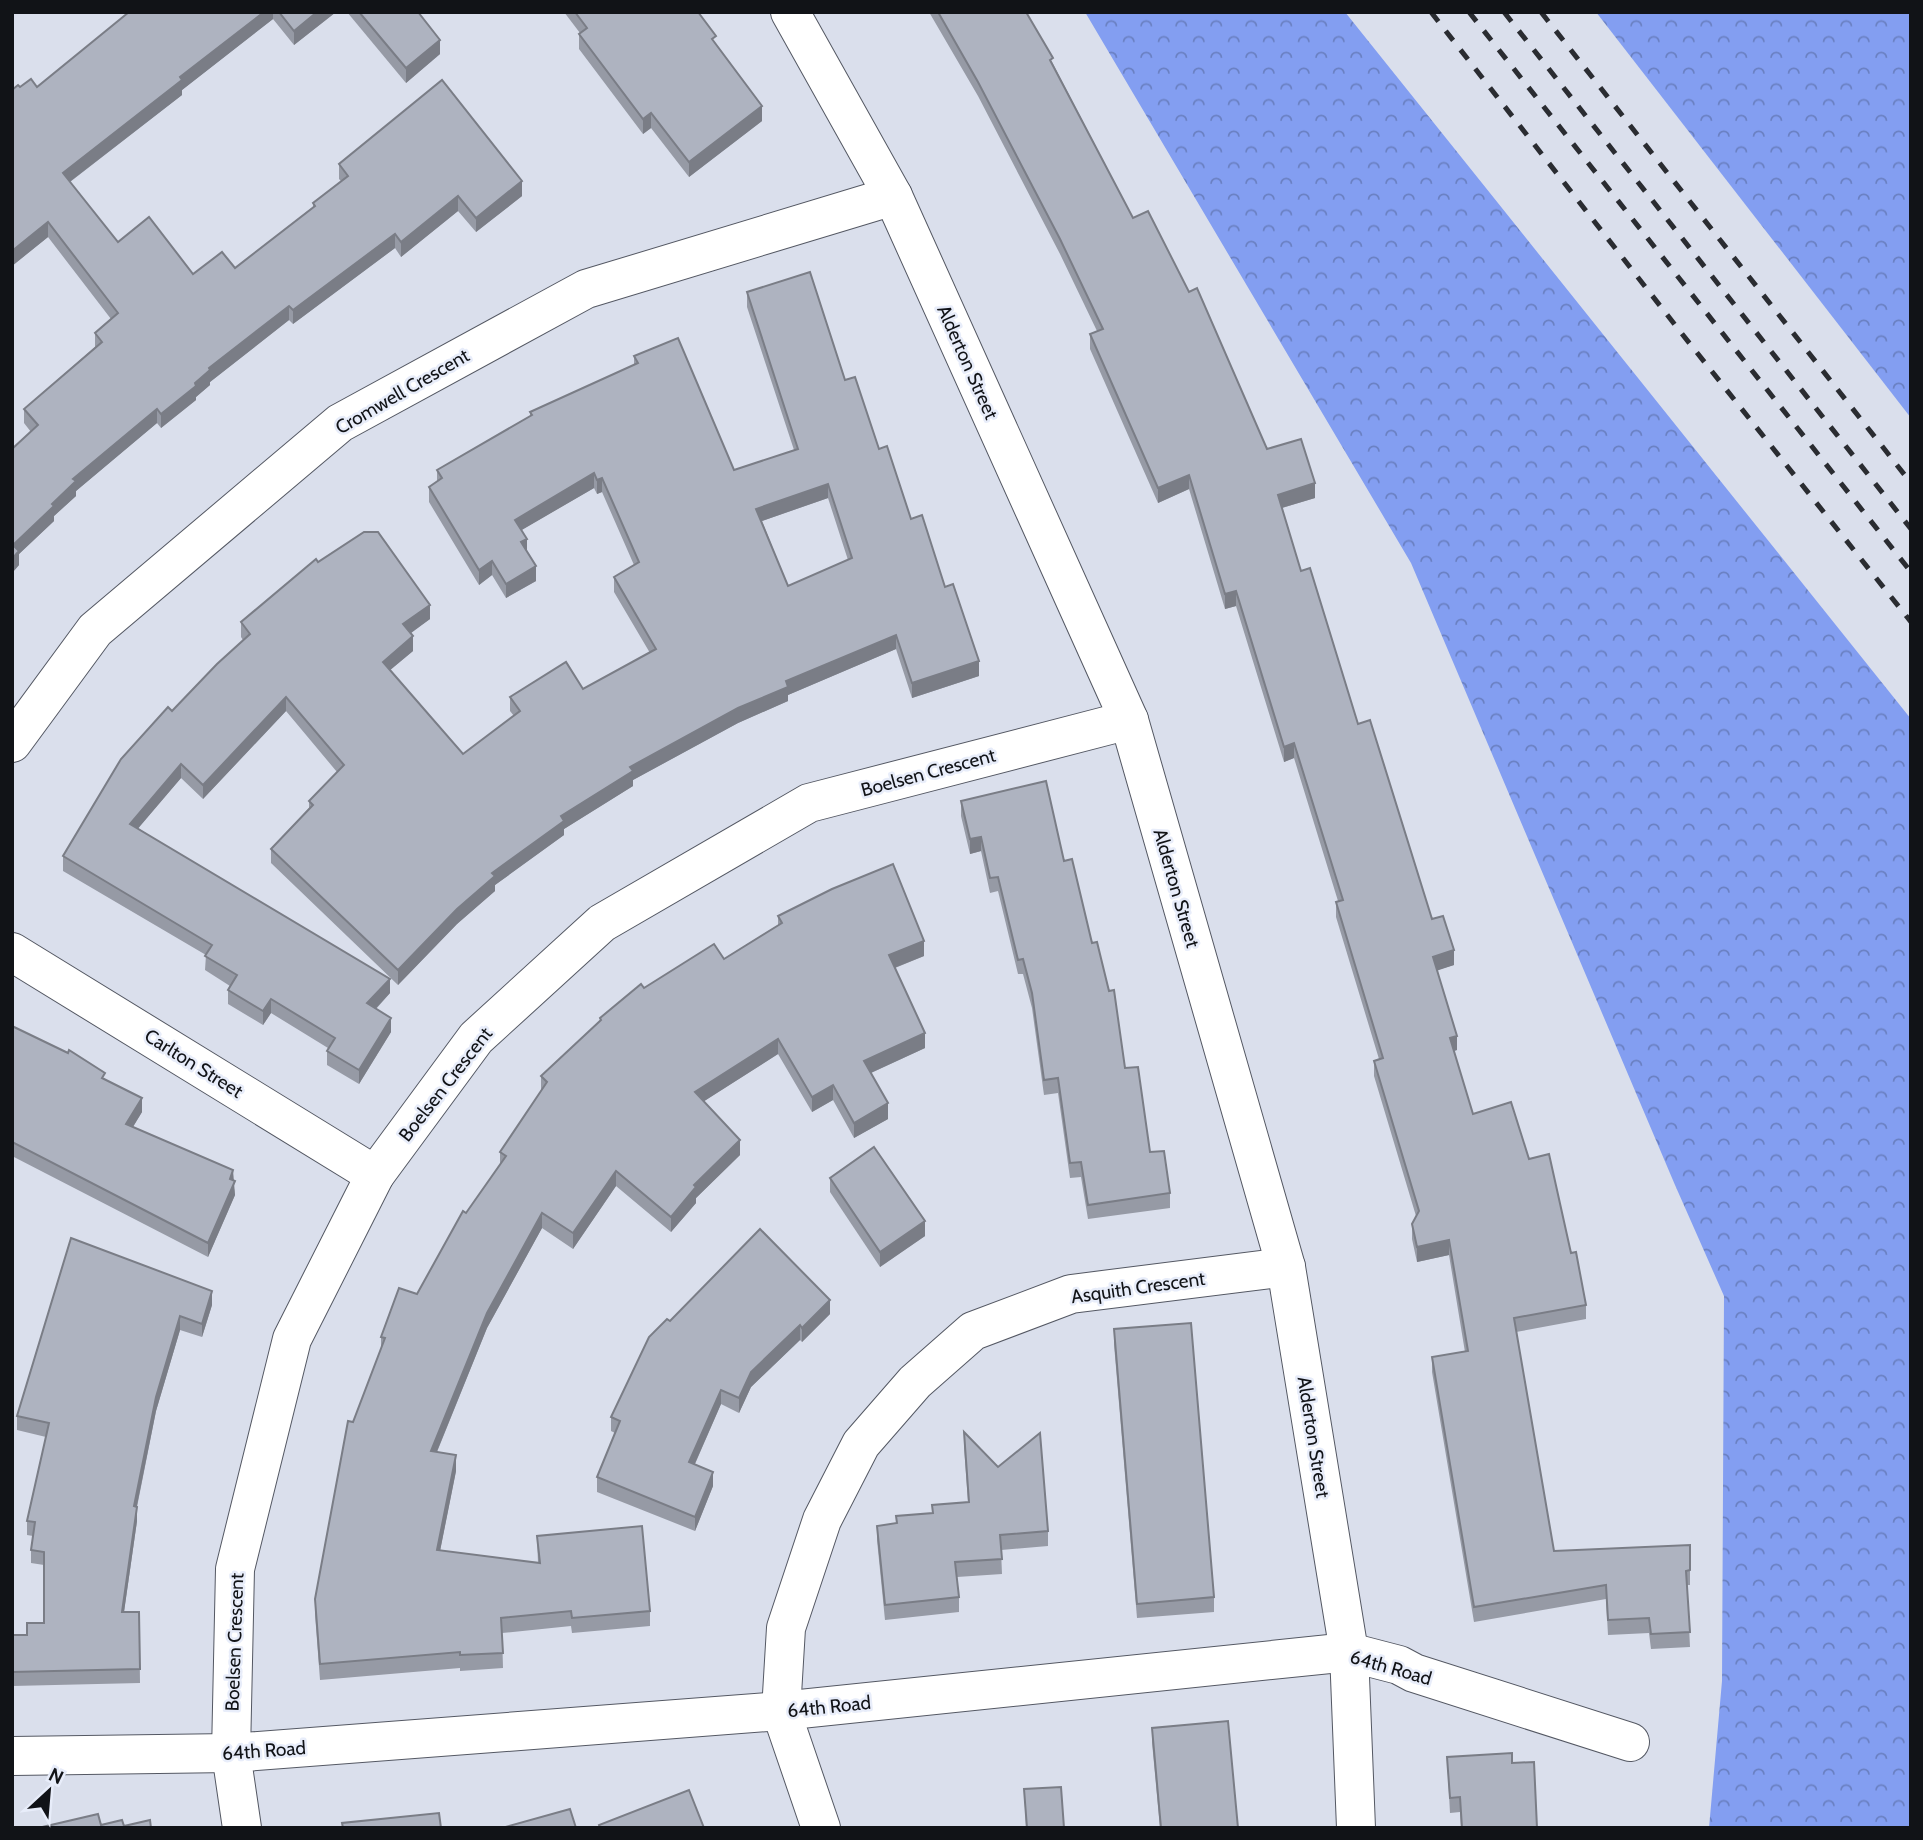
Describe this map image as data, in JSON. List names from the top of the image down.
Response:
{
  "streets": {
    "street": [
      "Alderton Street",
      "Cromwell Crescent",
      "Boelsen Crescent",
      "Carlton Street",
      "Asquith Crescent",
      "64th Road"
    ]
  },
  "crossings": [
    ["Alderton Street", "Cromwell Crescent"],
    ["Alderton Street", "Boelsen Crescent"],
    ["Alderton Street", "Asquith Crescent"],
    ["Alderton Street", "64th Road"],
    ["Boelsen Crescent", "Carlton Street"],
    ["Boelsen Crescent", "64th Road"],
    ["Asquith Crescent", "64th Road"]
  ],
  "north": "top right"
}
